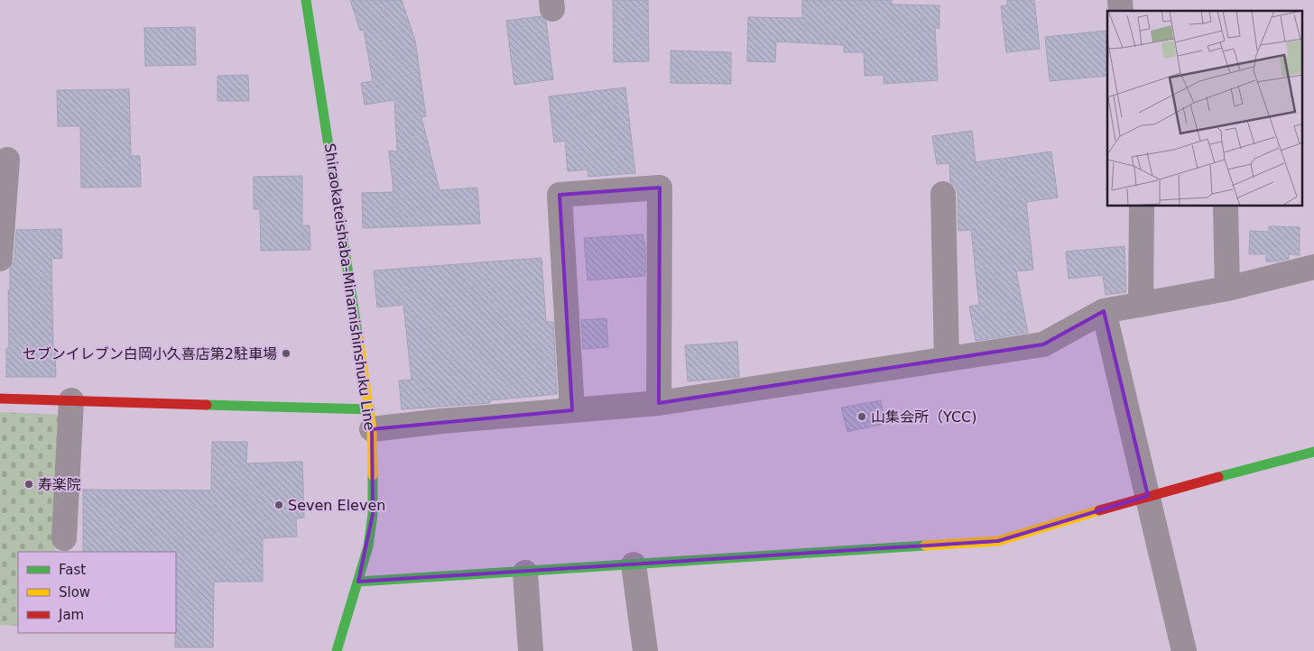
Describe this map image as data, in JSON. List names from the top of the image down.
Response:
{
  "streets": {
    "street": ["Shiraokateishaba-Minamishinshuku Line"]
  },
  "places": [
    "セブンイレブン白岡小久喜店第2駐車場",
    "山集会所（YCC)",
    "寿楽院",
    "Seven Eleven"
  ],
  "legend": ["Fast", "Slow", "Jam"]
}
